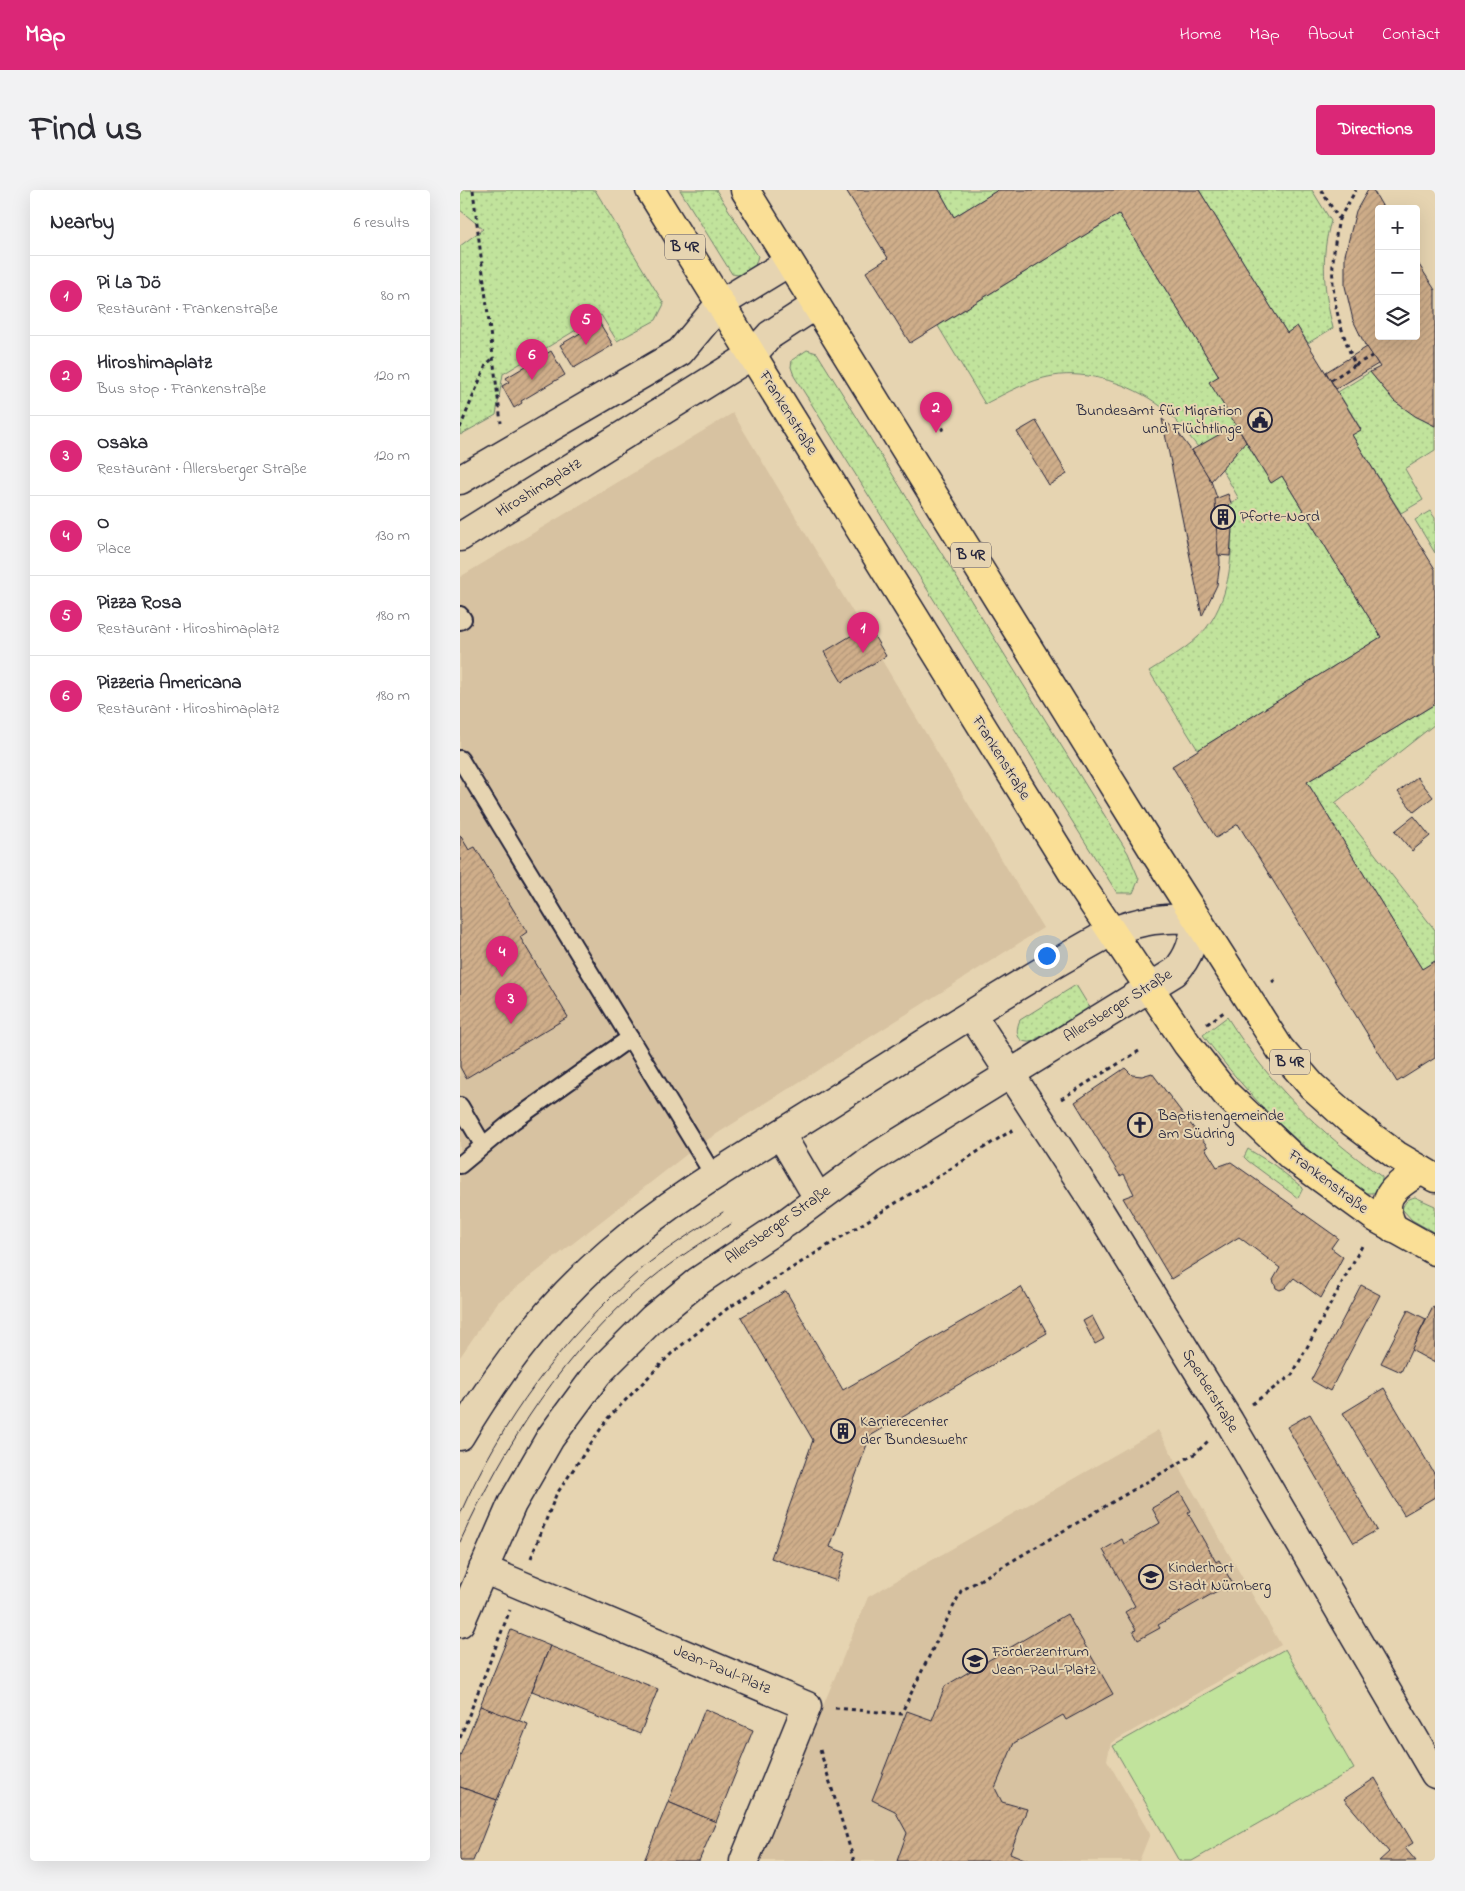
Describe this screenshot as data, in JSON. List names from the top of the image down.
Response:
{
  "streets": {
    "main road": ["B 4R", "Frankenstraße"],
    "street": [
      "Hiroshimaplatz",
      "Allersberger Straße",
      "Sperberstraße",
      "Jean-Paul-Platz"
    ]
  },
  "crossings": [
    ["B 4R", "Frankenstraße"],
    ["B 4R", "Hiroshimaplatz"],
    ["B 4R", "Allersberger Straße"],
    ["Frankenstraße", "Hiroshimaplatz"],
    ["Frankenstraße", "Allersberger Straße"],
    ["Allersberger Straße", "Sperberstraße"],
    ["Allersberger Straße", "Jean-Paul-Platz"]
  ],
  "places": {
    "public building": ["Bundesamt für Migration und Flüchtlinge"],
    "building": ["Pforte-Nord", "Karrierecenter der Bundeswehr"],
    "church": ["Baptistengemeinde am Südring"],
    "school or university": ["Kinderhort Stadt Nürnberg", "Förderzentrum Jean-Paul-Platz"]
  },
  "page": {
    "header": "Map",
    "nav": [
      "Home",
      "Map",
      "About",
      "Contact"
    ],
    "title": "Find us",
    "buttons": "Directions",
    "heading": ["Nearby", "6 results"],
    "map_buttons": ["+", "−"],
    "list": [
      {
        "mark": "1",
        "name": "Pi La Dö",
        "note": "Restaurant · Frankenstraße",
        "value": "80 m"
      },
      {
        "mark": "2",
        "name": "Hiroshimaplatz",
        "note": "Bus stop · Frankenstraße",
        "value": "120 m"
      },
      {
        "mark": "3",
        "name": "Osaka",
        "note": "Restaurant · Allersberger Straße",
        "value": "120 m"
      },
      {
        "mark": "4",
        "name": "O",
        "note": "Place",
        "value": "130 m"
      },
      {
        "mark": "5",
        "name": "Pizza Rosa",
        "note": "Restaurant · Hiroshimaplatz",
        "value": "180 m"
      },
      {
        "mark": "6",
        "name": "Pizzeria Americana",
        "note": "Restaurant · Hiroshimaplatz",
        "value": "180 m"
      }
    ],
    "pins": [
      "5",
      "6",
      "2",
      "1",
      "4",
      "3"
    ]
  }
}
